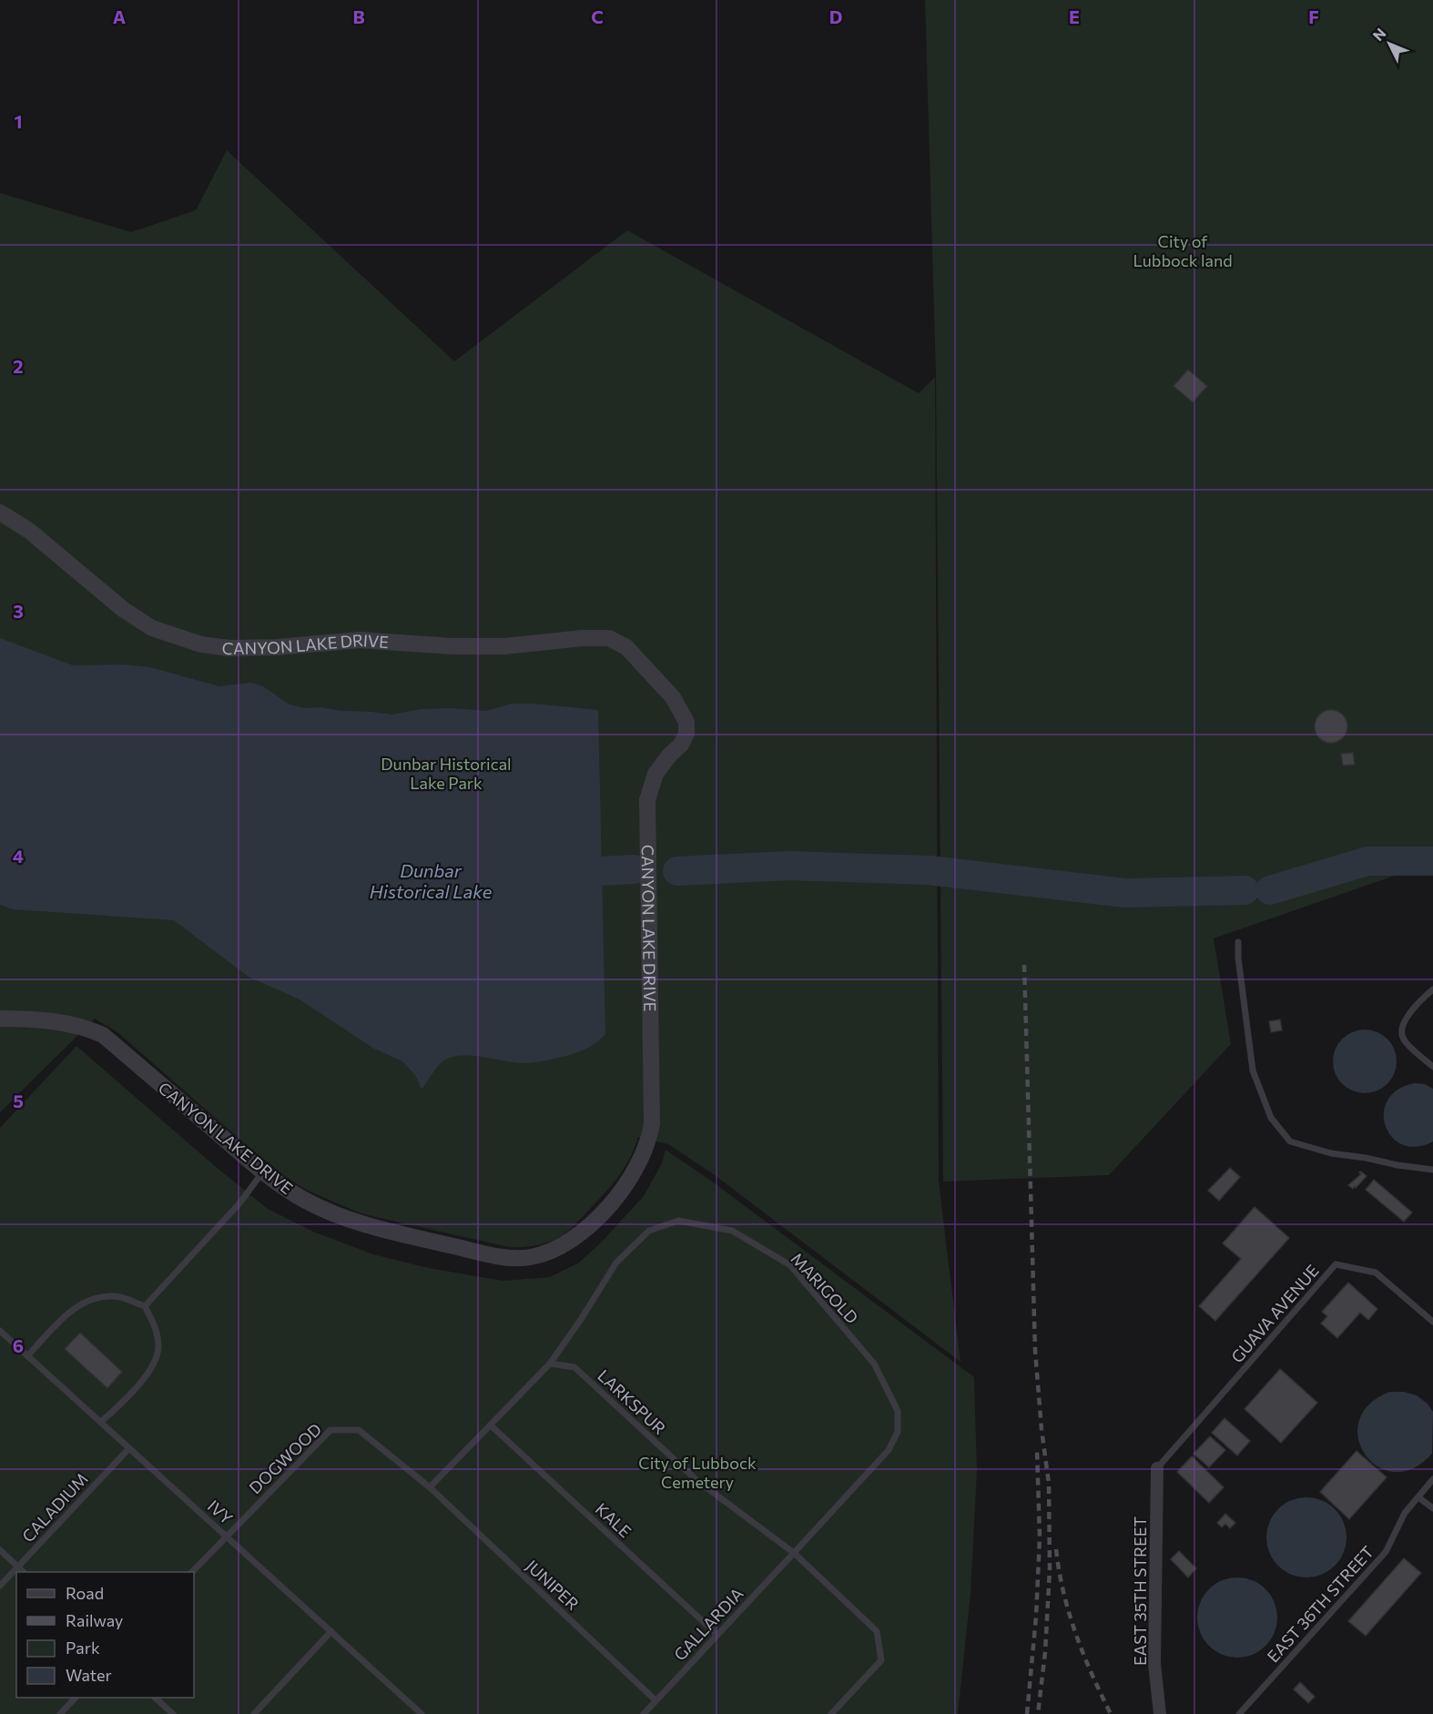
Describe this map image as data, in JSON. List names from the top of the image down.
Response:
{
  "streets": {
    "street": ["CANYON LAKE DRIVE", "EAST 35TH STREET"],
    "lane": [
      "MARIGOLD",
      "GUAVA AVENUE",
      "LARKSPUR",
      "DOGWOOD",
      "CALADIUM",
      "IVY",
      "KALE",
      "JUNIPER",
      "EAST 36TH STREET",
      "GALLARDIA"
    ]
  },
  "crossings": [
    ["MARIGOLD", "LARKSPUR"],
    ["MARIGOLD", "GALLARDIA"],
    ["GUAVA AVENUE", "EAST 35TH STREET"],
    ["LARKSPUR", "GALLARDIA"],
    ["DOGWOOD", "IVY"],
    ["DOGWOOD", "JUNIPER"],
    ["CALADIUM", "IVY"],
    ["KALE", "GALLARDIA"],
    ["JUNIPER", "GALLARDIA"]
  ],
  "water": ["Dunbar Historical Lake"],
  "parks": ["City of Lubbock land", "Dunbar Historical Lake Park", "City of Lubbock Cemetery"],
  "legend": [
    "Road",
    "Railway",
    "Park",
    "Water"
  ],
  "north": "top left",
  "grid": {
    "columns": [
      "A",
      "B",
      "C",
      "D",
      "E",
      "F"
    ],
    "rows": [
      "1",
      "2",
      "3",
      "4",
      "5",
      "6"
    ]
  }
}
